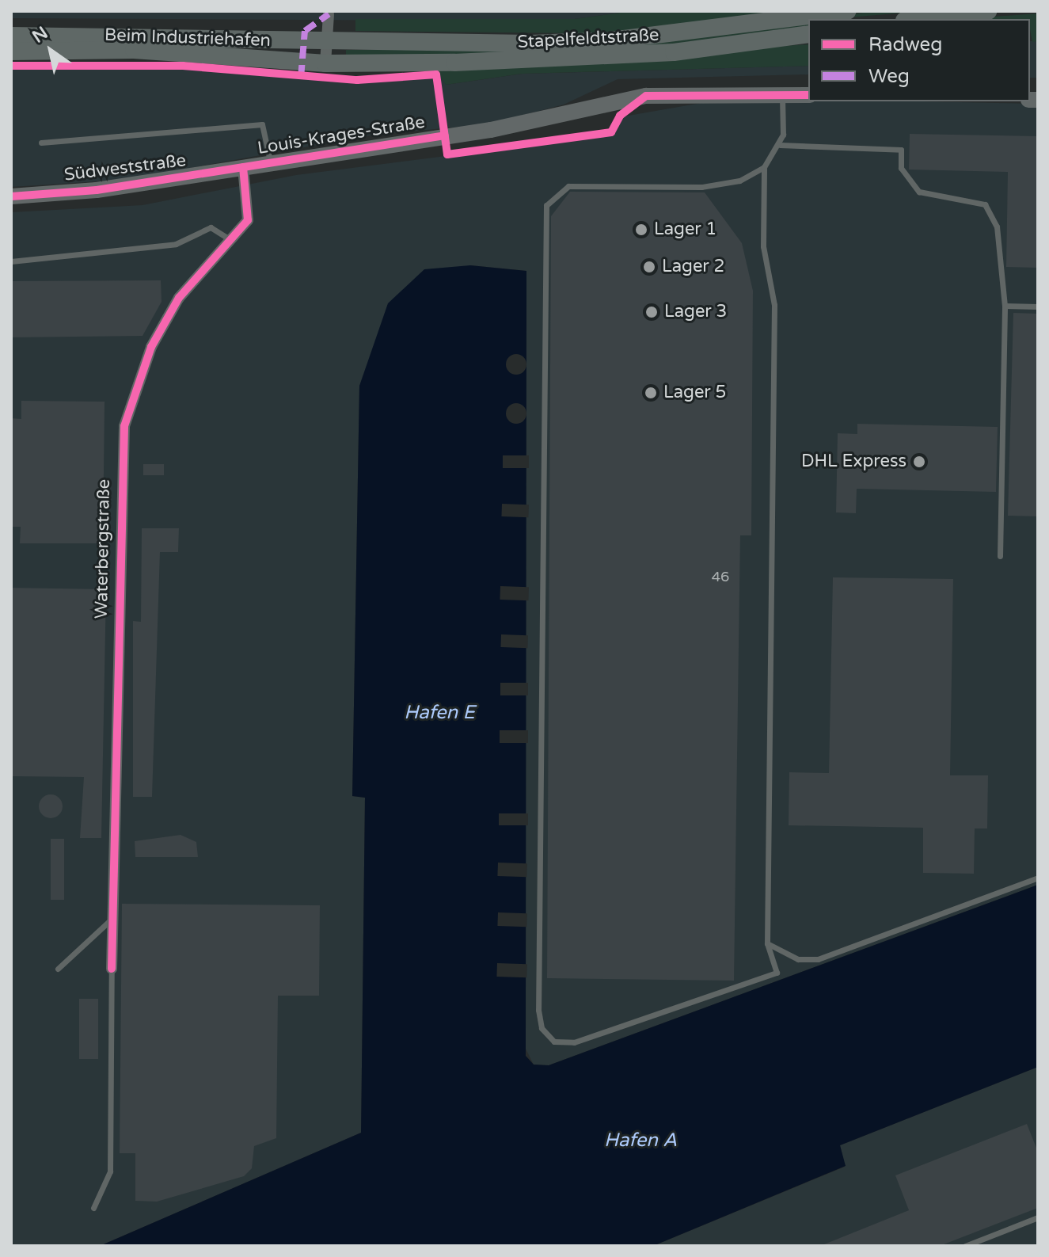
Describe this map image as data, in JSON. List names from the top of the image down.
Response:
{
  "streets": {
    "main road": ["Beim Industriehafen", "Stapelfeldtstraße"],
    "street": ["Louis-Krages-Straße", "Südweststraße", "Waterbergstraße"]
  },
  "crossings": [
    ["Beim Industriehafen", "Stapelfeldtstraße"],
    ["Louis-Krages-Straße", "Südweststraße"],
    ["Louis-Krages-Straße", "Waterbergstraße"],
    ["Südweststraße", "Waterbergstraße"]
  ],
  "water": ["Hafen E", "Hafen A"],
  "places": [
    "Lager 1",
    "Lager 2",
    "Lager 3",
    "Lager 5",
    "DHL Express"
  ],
  "house_numbers": ["46"],
  "legend": ["Radweg", "Weg"],
  "north": "top left"
}
